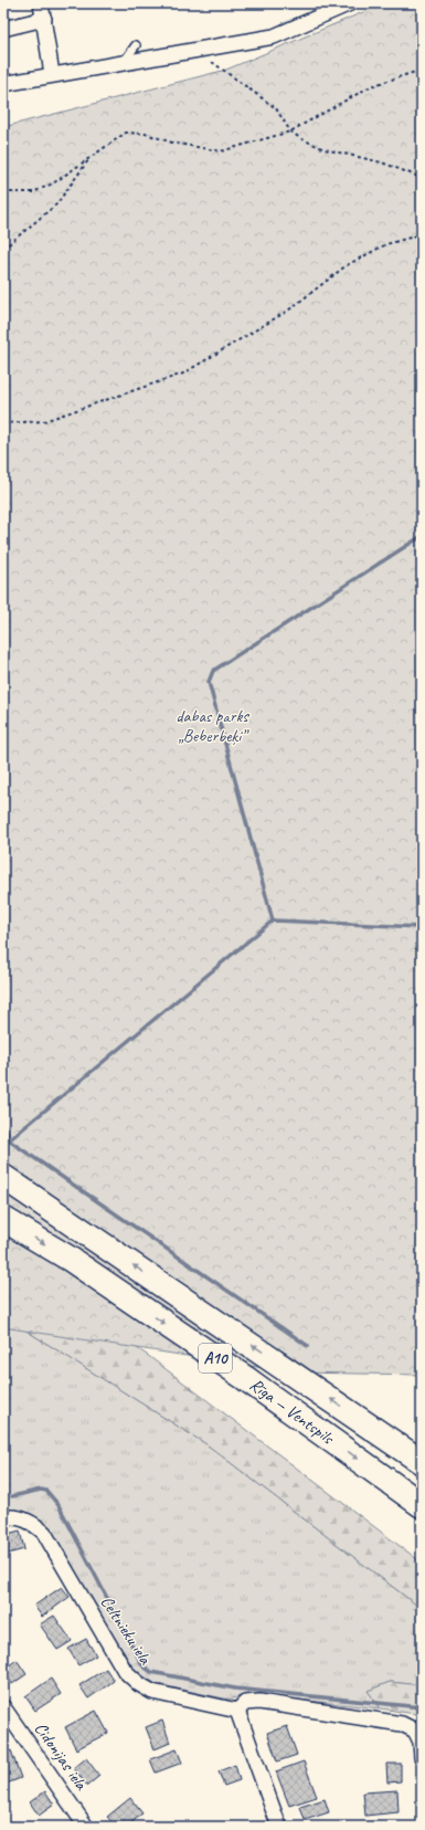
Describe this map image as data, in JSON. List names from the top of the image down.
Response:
{
  "streets": {
    "highway": ["A10", "Rīga — Ventspils"],
    "street": ["Celtnieku iela", "Cidonijas iela"]
  },
  "parks": ["dabas parks „Beberbeķi”"]
}
